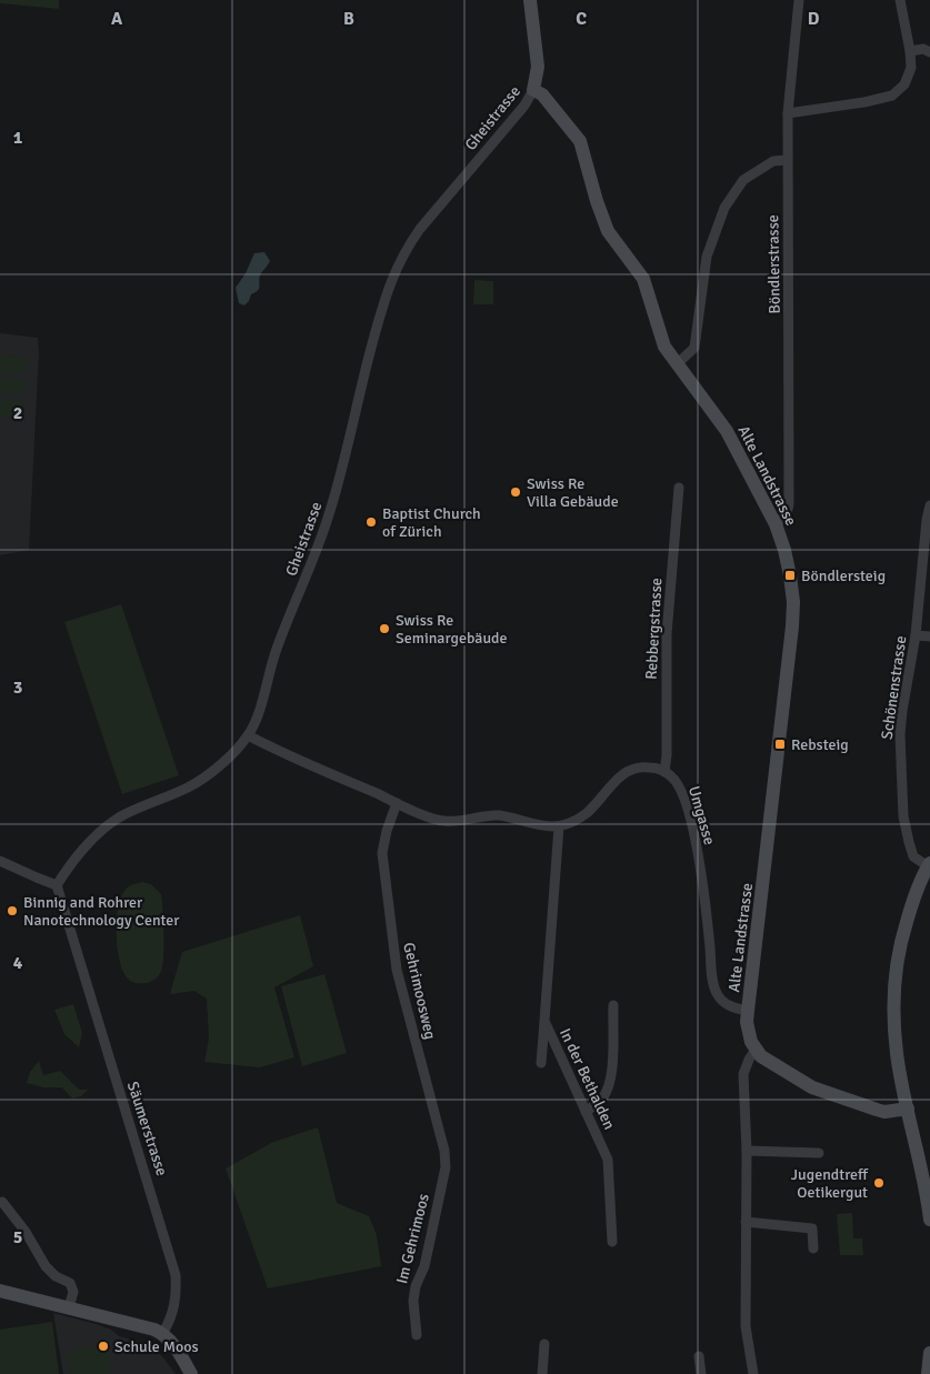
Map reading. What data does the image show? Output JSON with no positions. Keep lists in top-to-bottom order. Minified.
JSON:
{"streets":{"street":["Gheistrasse","Böndlerstrasse","Alte Landstrasse","Rebbergstrasse","Schönenstrasse","Umgasse","Gehrimoosweg","In der Bethalden","Säumerstrasse","Im Gehrimoos"]},"crossings":[["Gheistrasse","Alte Landstrasse"],["Gheistrasse","Säumerstrasse"],["Böndlerstrasse","Alte Landstrasse"],["Alte Landstrasse","Umgasse"],["Rebbergstrasse","Umgasse"],["Gehrimoosweg","Im Gehrimoos"]],"places":{"other":["Swiss Re Villa Gebäude","Baptist Church of Zürich","Swiss Re Seminargebäude","Binnig and Rohrer Nanotechnology Center","Jugendtreff Oetikergut","Schule Moos"],"transit":["Böndlersteig","Rebsteig"]},"grid":{"columns":["A","B","C","D"],"rows":["1","2","3","4","5"]}}
